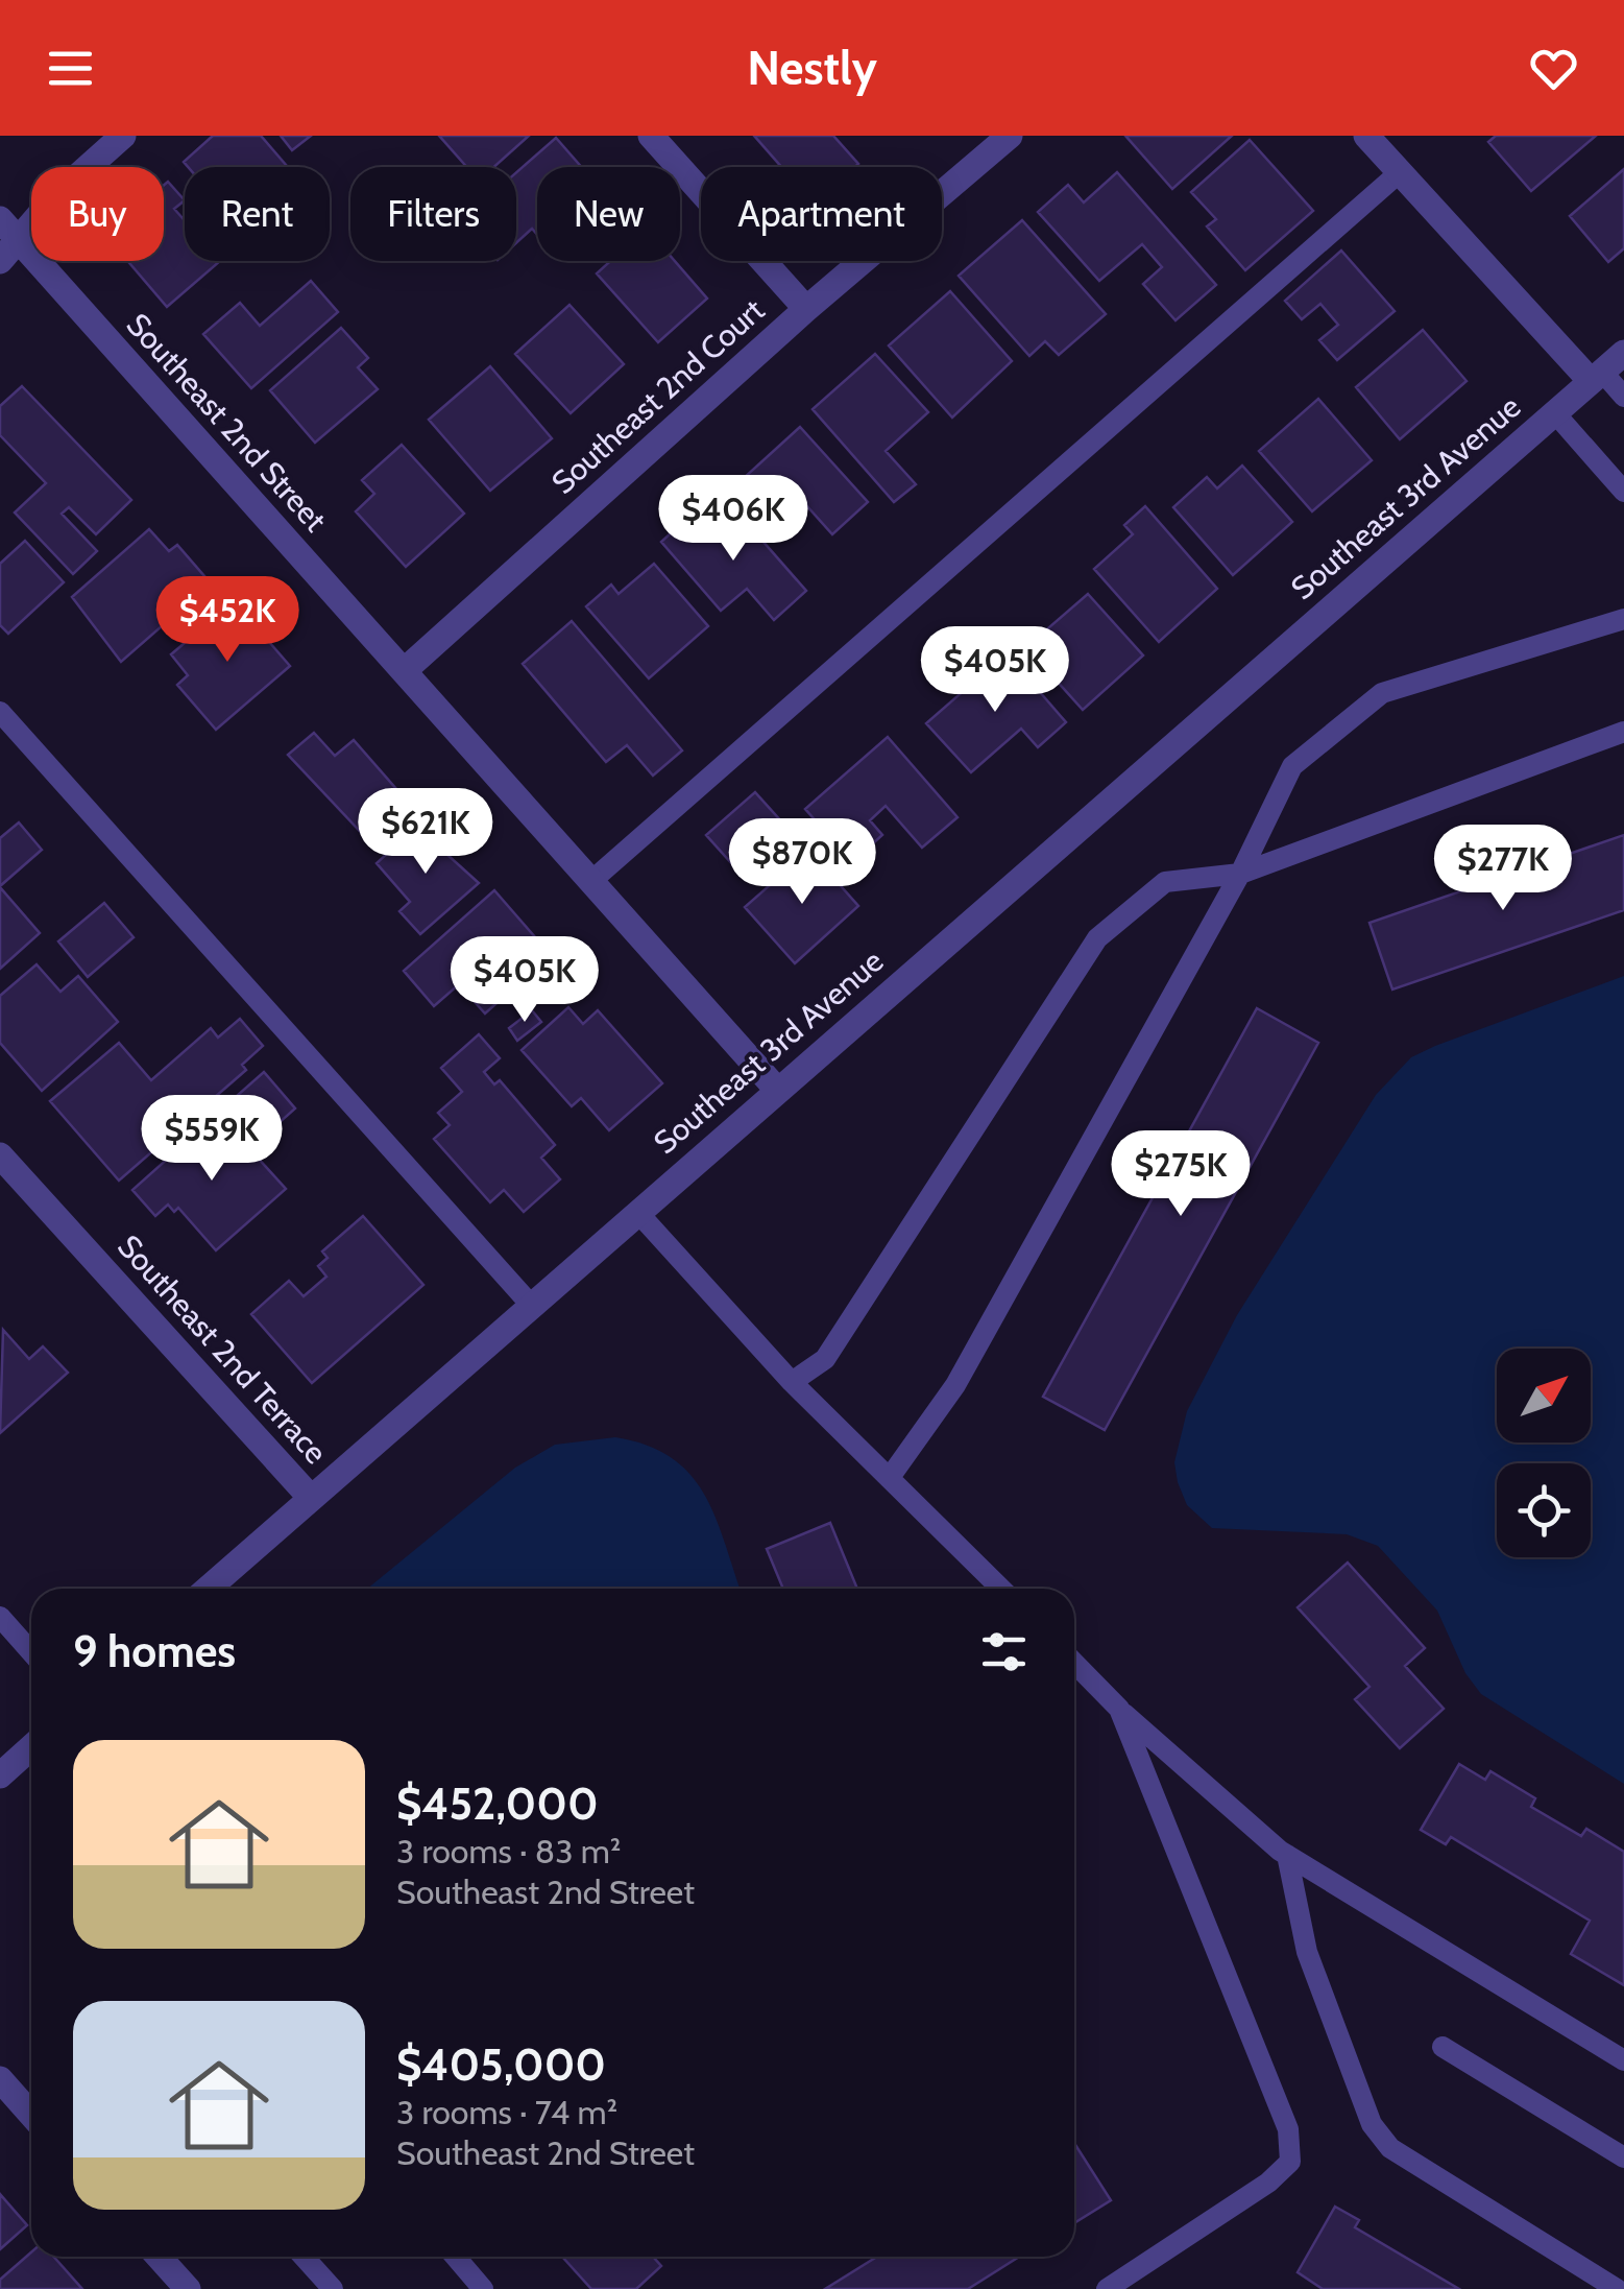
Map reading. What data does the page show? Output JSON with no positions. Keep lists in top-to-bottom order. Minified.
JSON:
{"streets":{"street":["Southeast 2nd Court","Southeast 2nd Street","Southeast 3rd Avenue","Southeast 2nd Terrace"]},"crossings":[["Southeast 2nd Court","Southeast 2nd Street"],["Southeast 2nd Street","Southeast 3rd Avenue"],["Southeast 3rd Avenue","Southeast 2nd Terrace"]],"north":"top right","page":{"header":"Nestly","chip":["Buy","Rent","Filters","New","Apartment"],"price":["$406K","$452K","$405K","$621K","$870K","$277K","$405K","$559K","$275K"],"heading":"9 homes","list":[{"name":"$452,000","note":"3 rooms · 83 m² · Southeast 2nd Street"},{"name":"$405,000","note":"3 rooms · 74 m² · Southeast 2nd Street"}]}}
